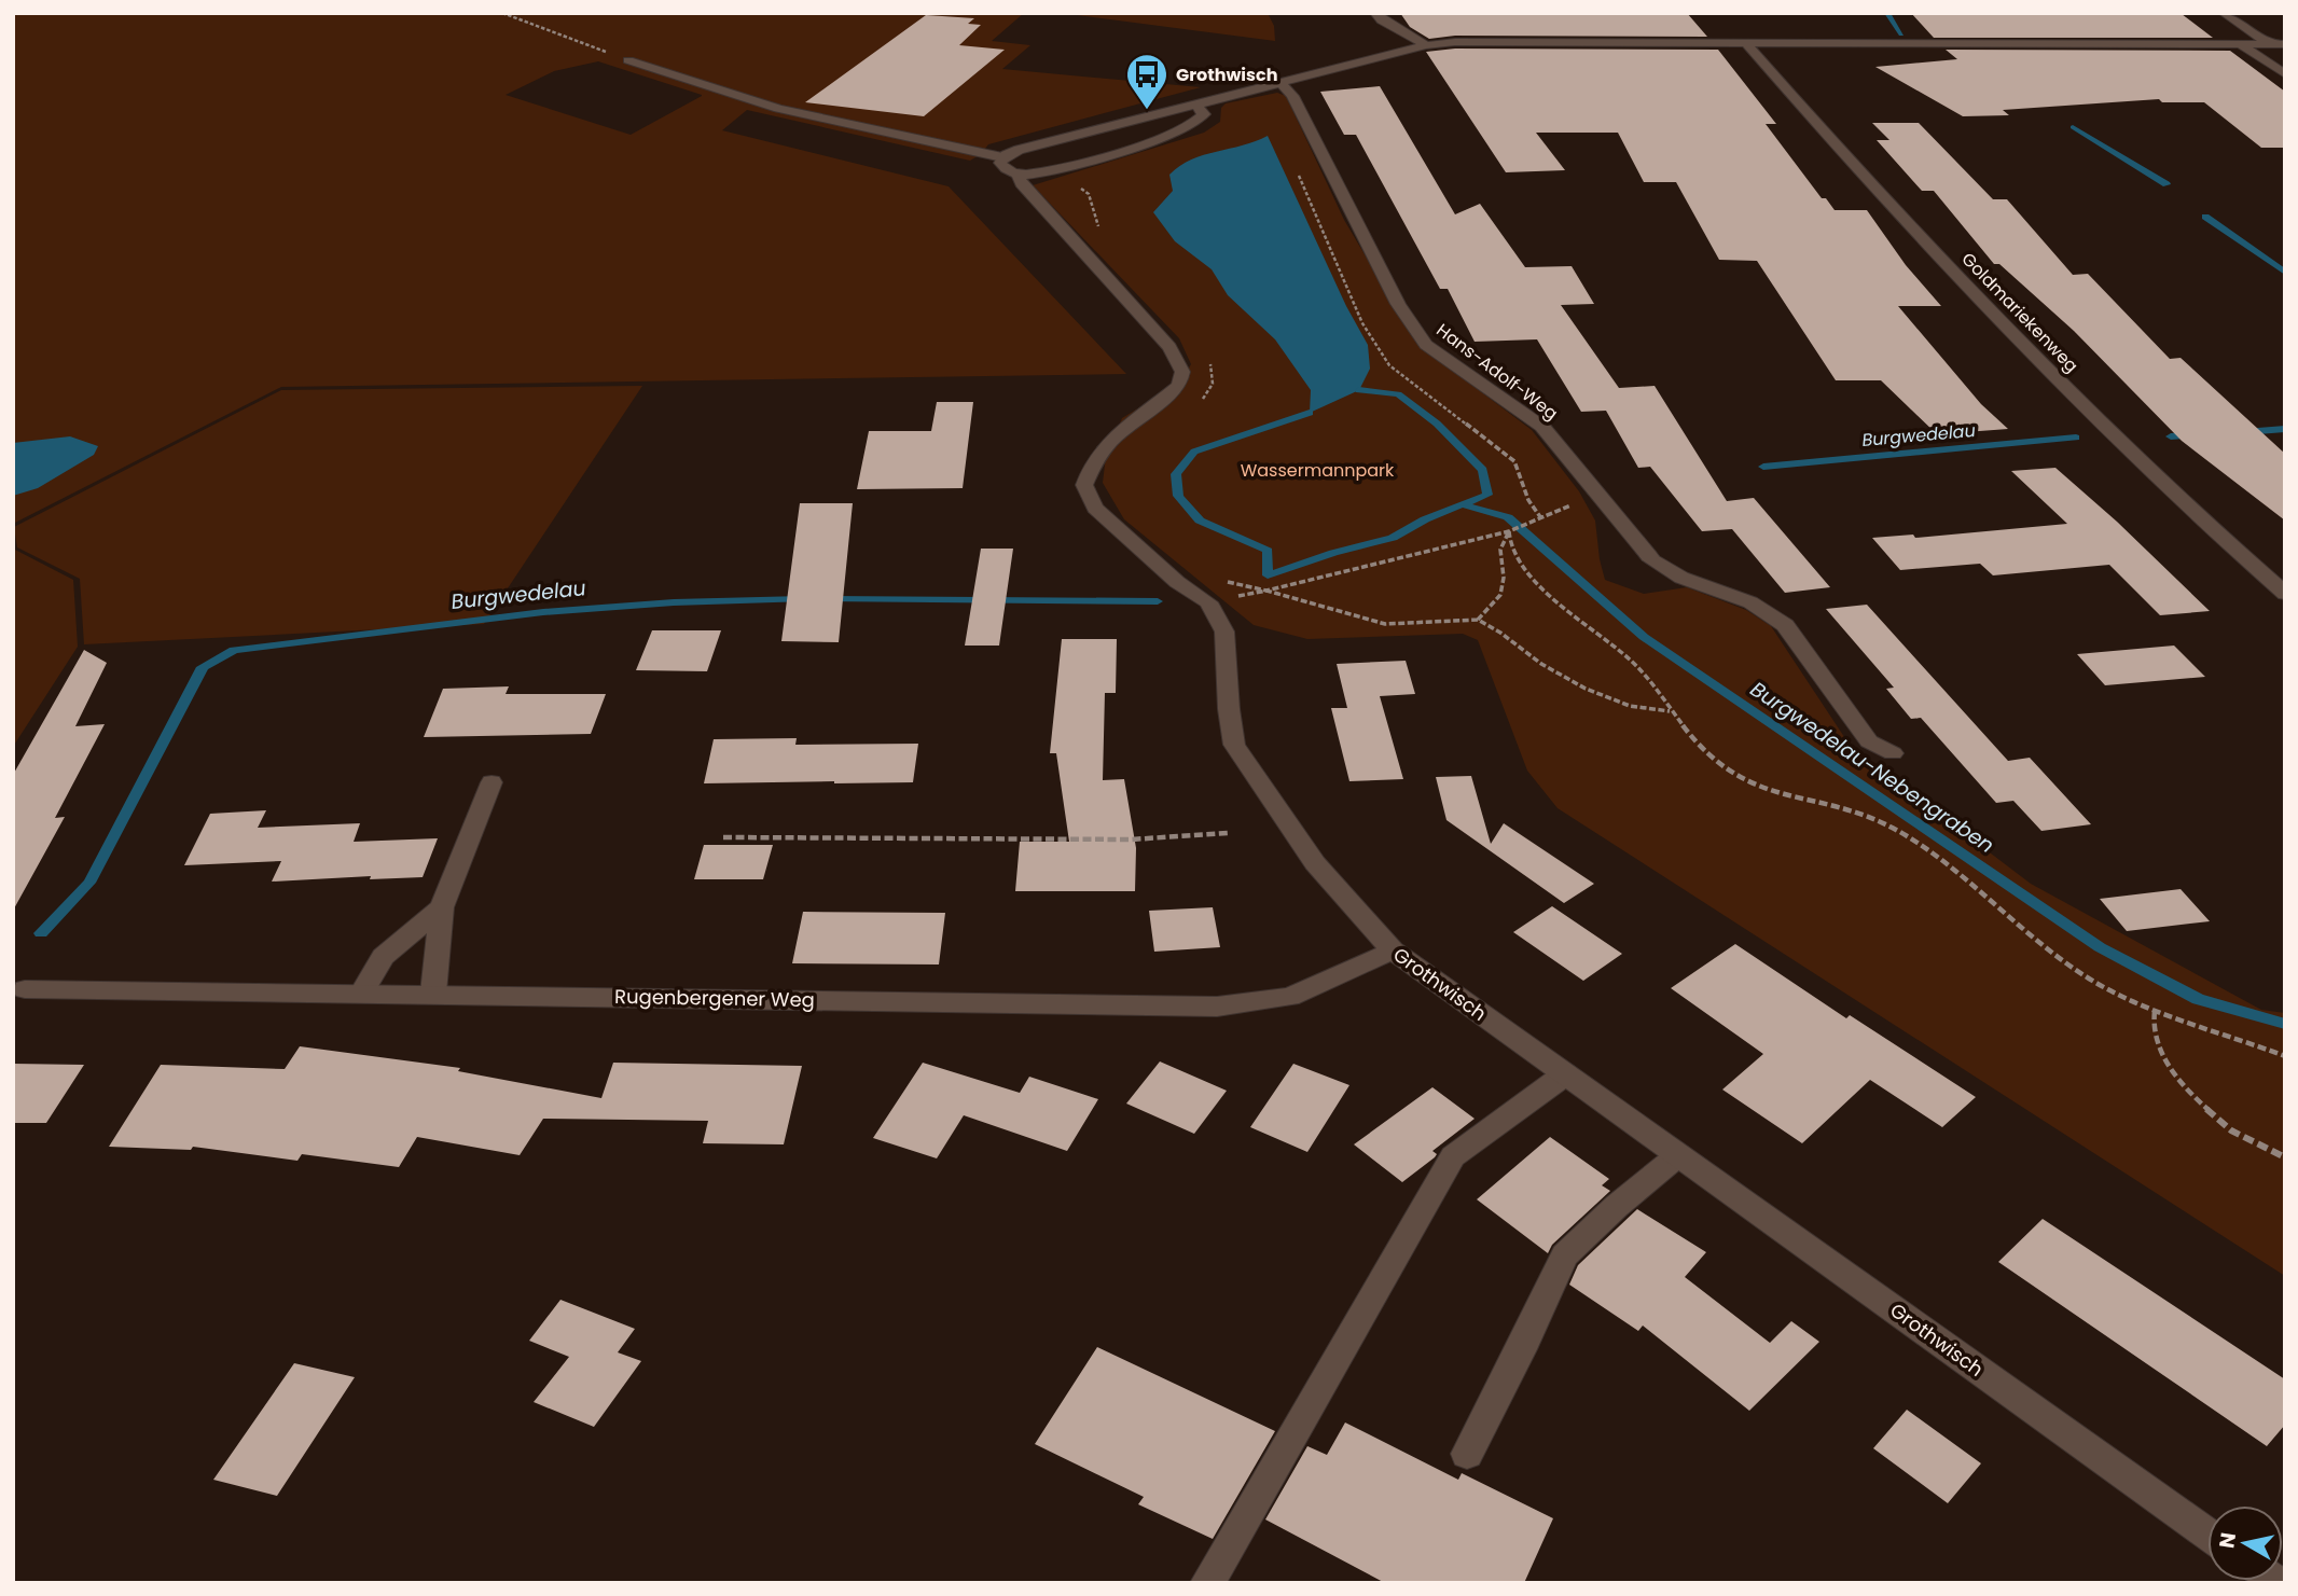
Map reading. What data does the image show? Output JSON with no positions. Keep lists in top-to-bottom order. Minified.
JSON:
{"streets":{"street":["Goldmariekenweg","Hans-Adolf-Weg","Grothwisch","Rugenbergener Weg"]},"crossings":[["Grothwisch","Rugenbergener Weg"]],"water":["Burgwedelau","Burgwedelau-Nebengraben"],"parks":["Wassermannpark"],"places":{"bus stop":["Grothwisch"]},"north":"left"}
